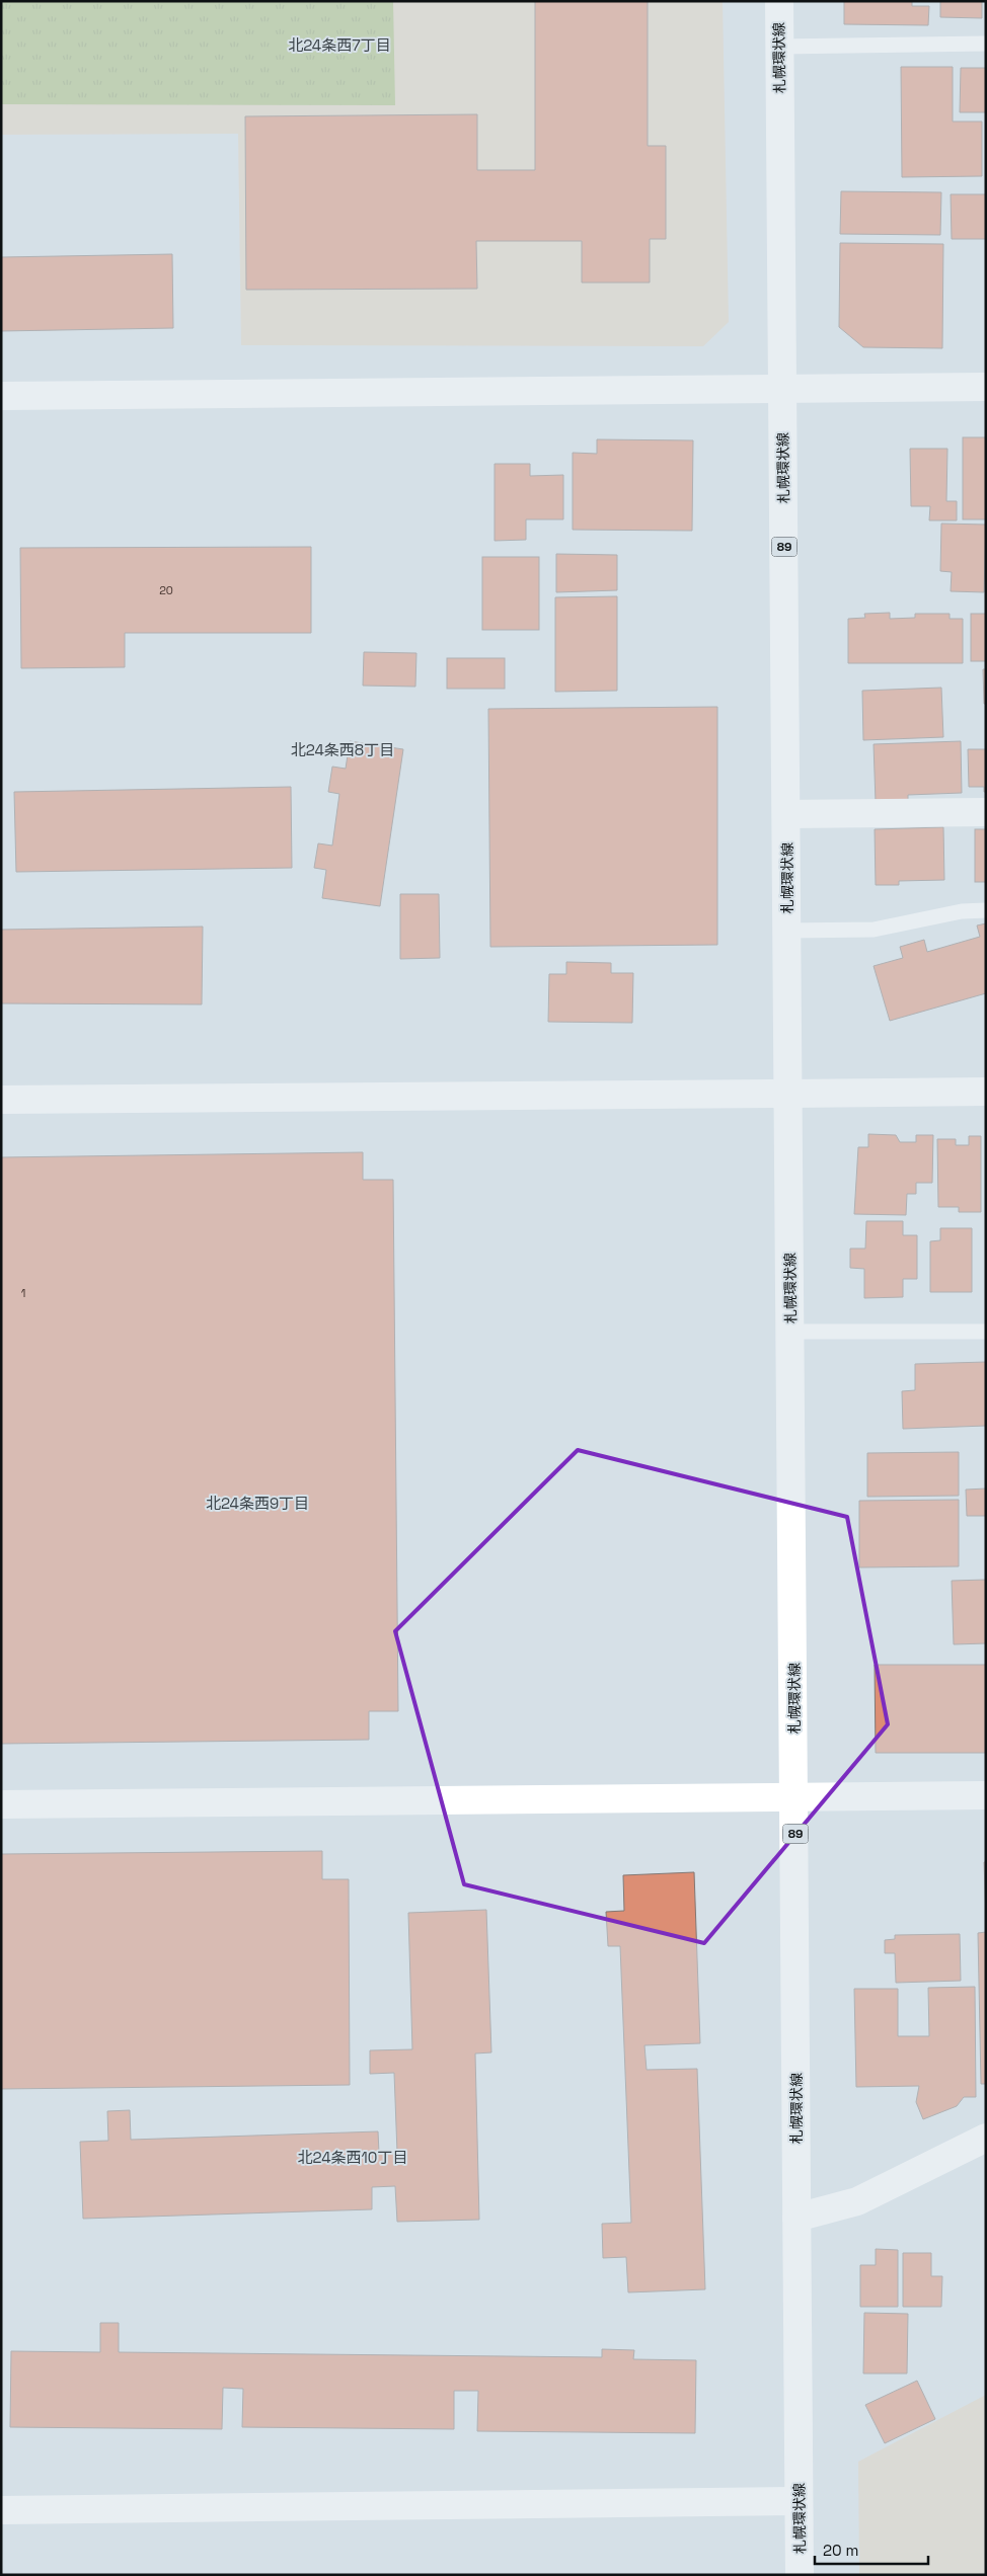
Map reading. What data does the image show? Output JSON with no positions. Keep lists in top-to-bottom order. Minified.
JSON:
{"streets":{"street":["札幌環状線","89"]},"districts":["北24条西7丁目","北24条西8丁目","北24条西9丁目","北24条西10丁目"],"house_numbers":["20","1"],"scale_bar":"20 m"}
